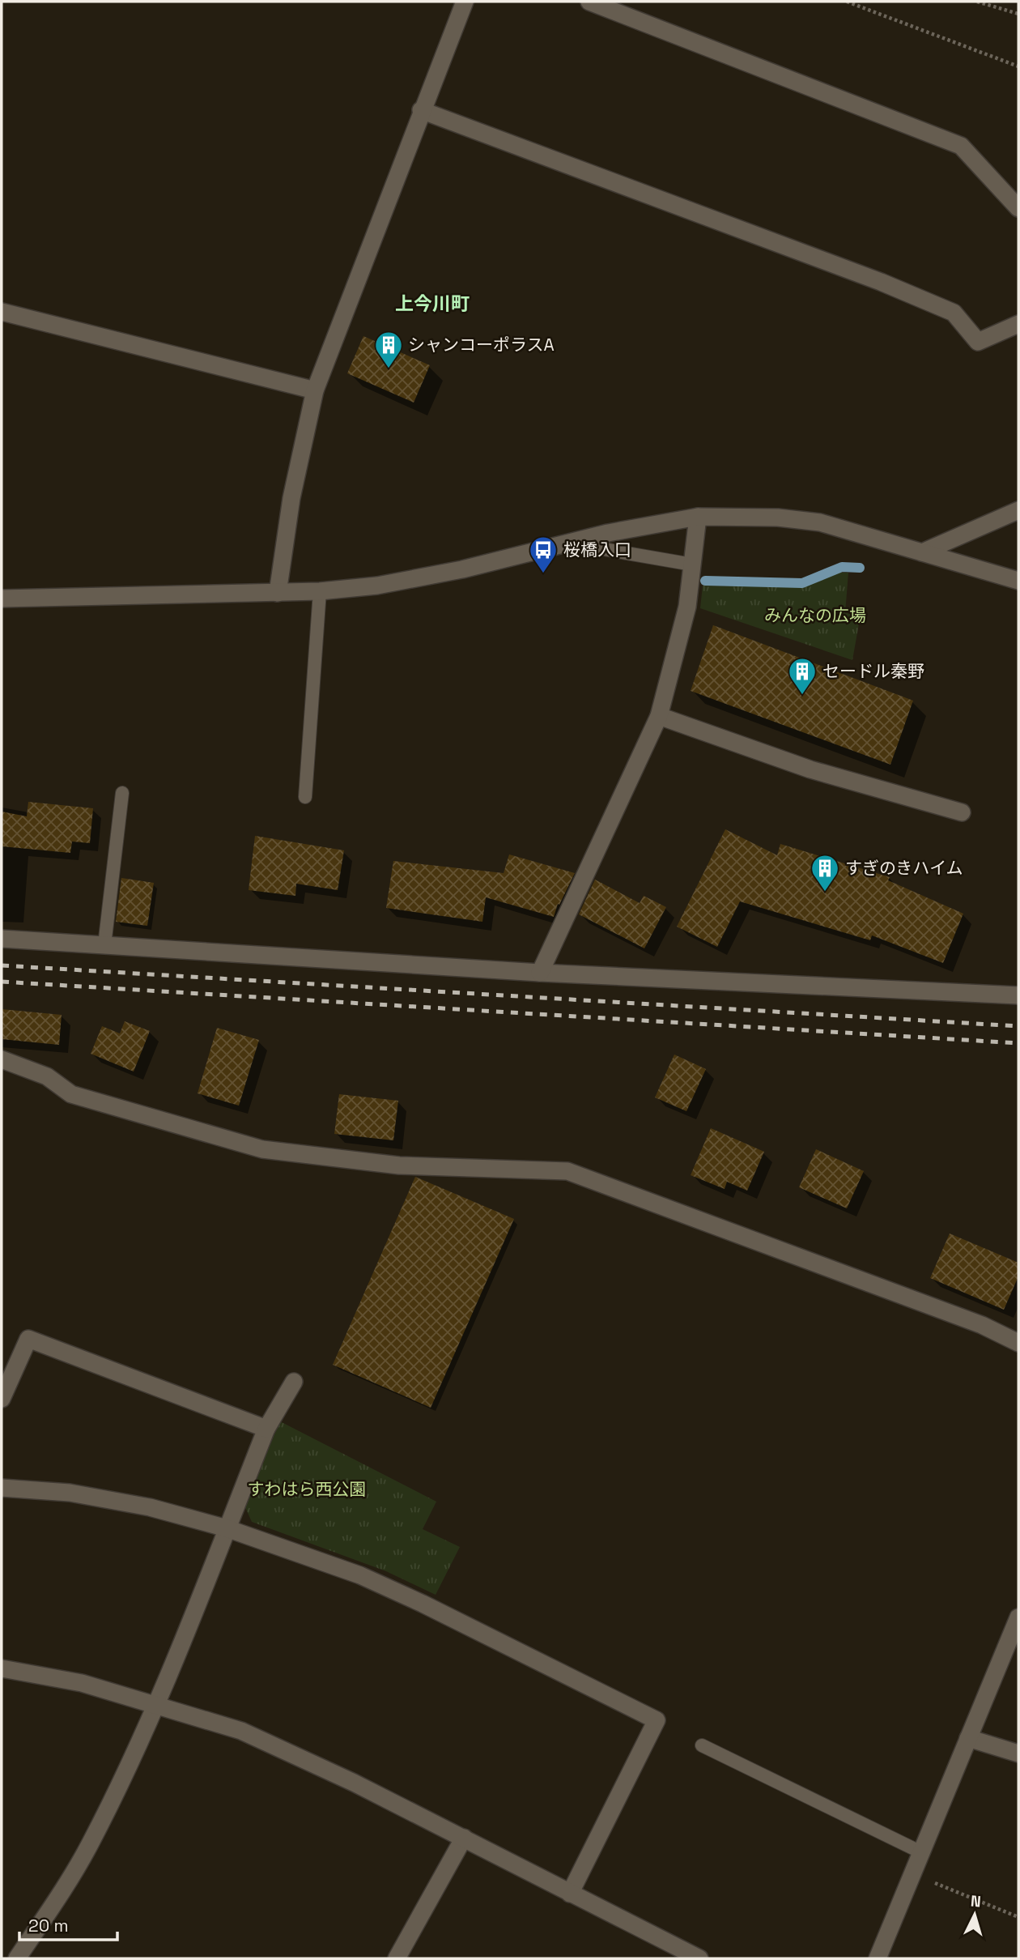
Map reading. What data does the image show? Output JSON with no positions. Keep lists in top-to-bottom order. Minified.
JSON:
{"districts":["上今川町"],"parks":["みんなの広場","すわはら西公園"],"places":{"building":["シャンコーポラスA","セードル秦野","すぎのきハイム"],"bus stop":["桜橋入口"]},"scale_bar":"20 m","north":"top"}
